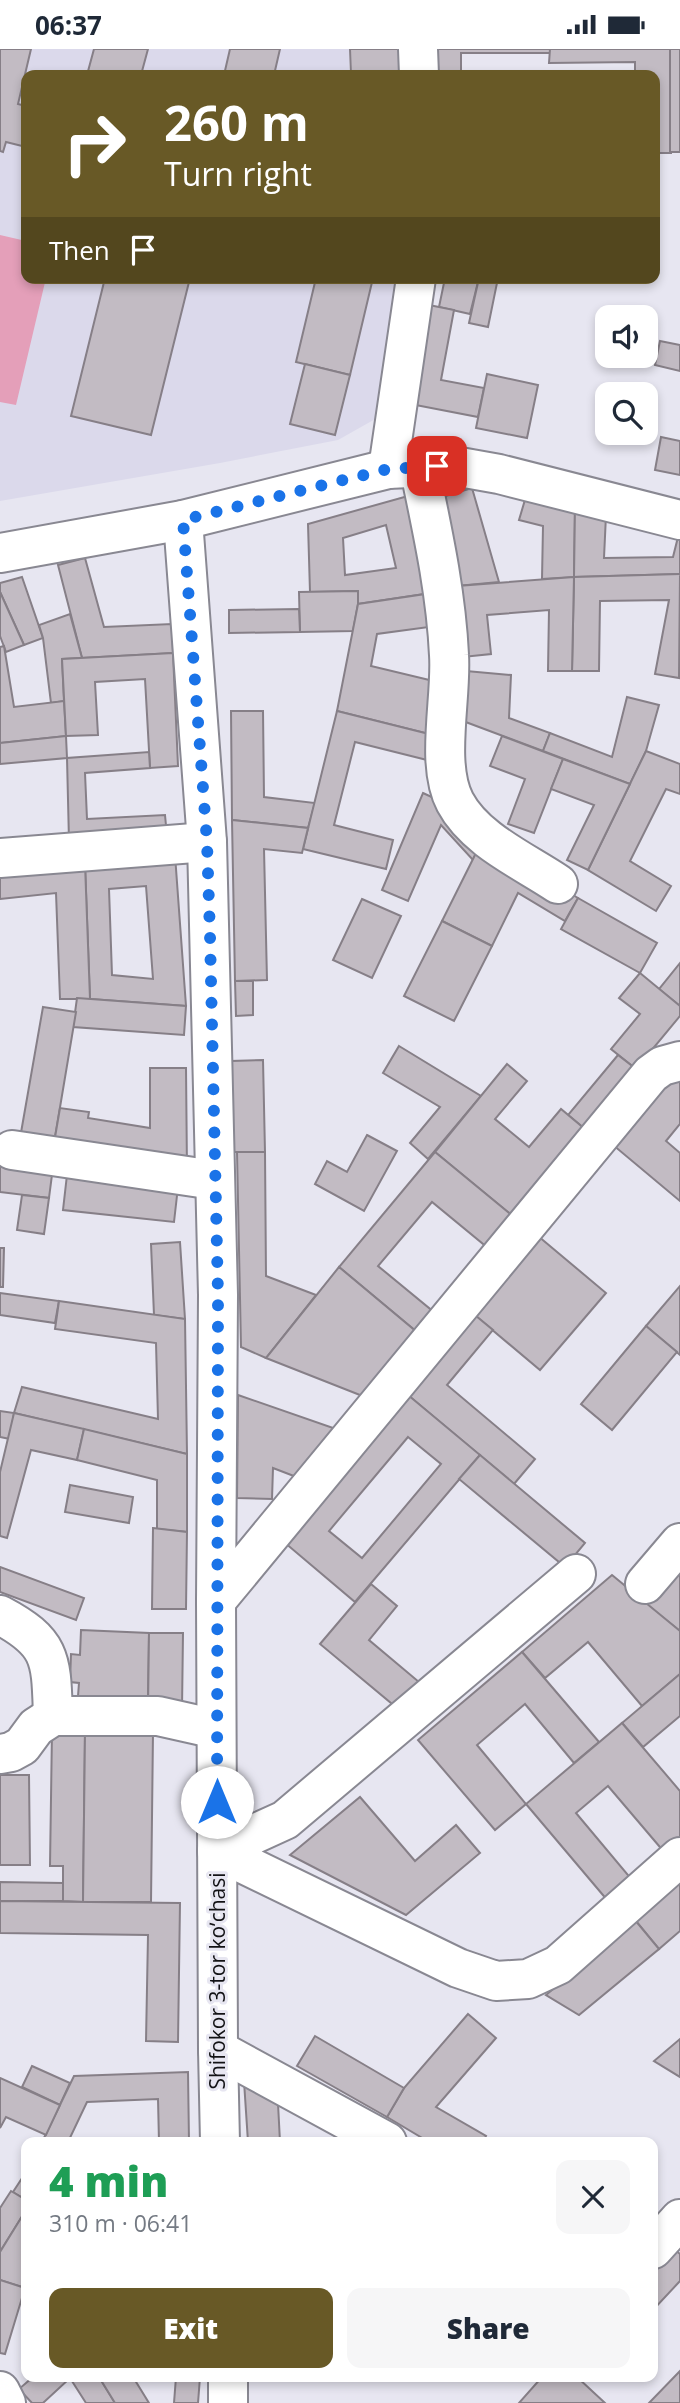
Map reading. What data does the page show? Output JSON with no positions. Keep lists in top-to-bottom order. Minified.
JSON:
{"streets":{"street":["Shifokor 3-tor koʼchasi"]},"page":{"status":"06:37","turn":["260 m","Turn right"],"then":"Then","heading":["4 min","310 m · 06:41"],"buttons":["Exit","Share"]}}
